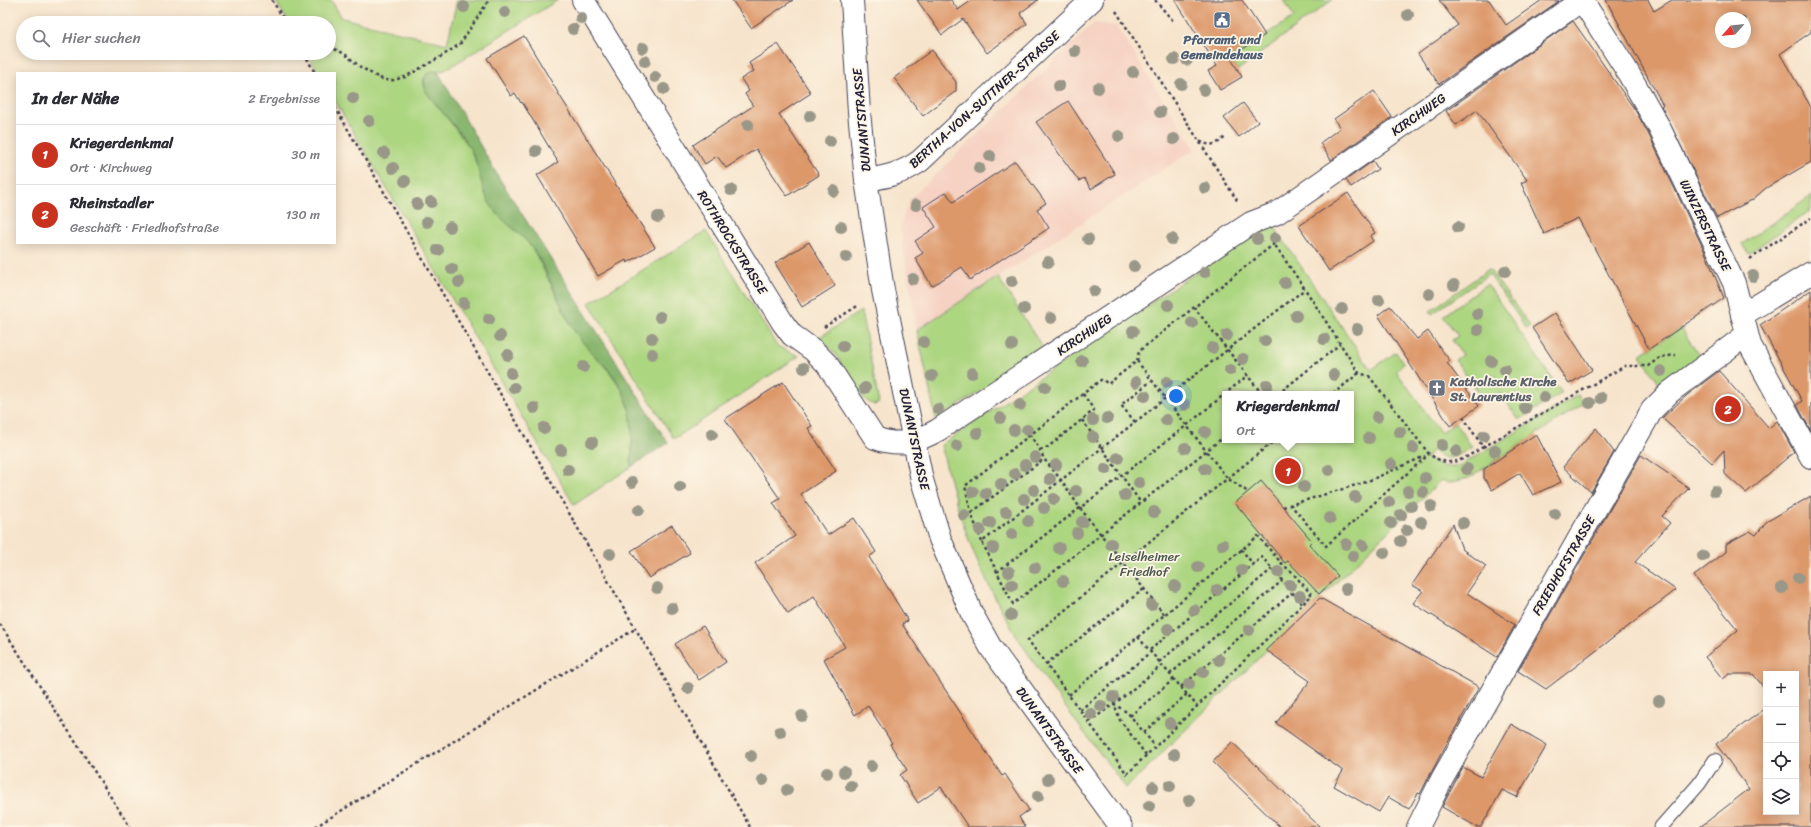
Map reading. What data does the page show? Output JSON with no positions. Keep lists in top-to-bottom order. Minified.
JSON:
{"streets":{"street":["BERTHA-VON-SUTTNER-STRASSE","KIRCHWEG","DUNANTSTRASSE","WINZERSTRASSE","ROTHROCKSTRASSE","FRIEDHOFSTRASSE"]},"crossings":[["BERTHA-VON-SUTTNER-STRASSE","DUNANTSTRASSE"],["KIRCHWEG","DUNANTSTRASSE"],["KIRCHWEG","WINZERSTRASSE"],["KIRCHWEG","ROTHROCKSTRASSE"],["DUNANTSTRASSE","ROTHROCKSTRASSE"],["WINZERSTRASSE","FRIEDHOFSTRASSE"]],"parks":["Leiselheimer Friedhof"],"places":{"public building":["Pfarramt und Gemeindehaus"],"church":["Katholische Kirche St. Laurentius"]},"north":"bottom left","page":{"search":"Hier suchen","heading":["In der Nähe","2 Ergebnisse"],"list":[{"mark":"1","name":"Kriegerdenkmal","note":"Ort · Kirchweg","value":"30 m"},{"mark":"2","name":"Rheinstadler","note":"Geschäft · Friedhofstraße","value":"130 m"}],"popup":["Kriegerdenkmal","Ort"],"pins":["2","1"],"map_buttons":["+","−"]}}
